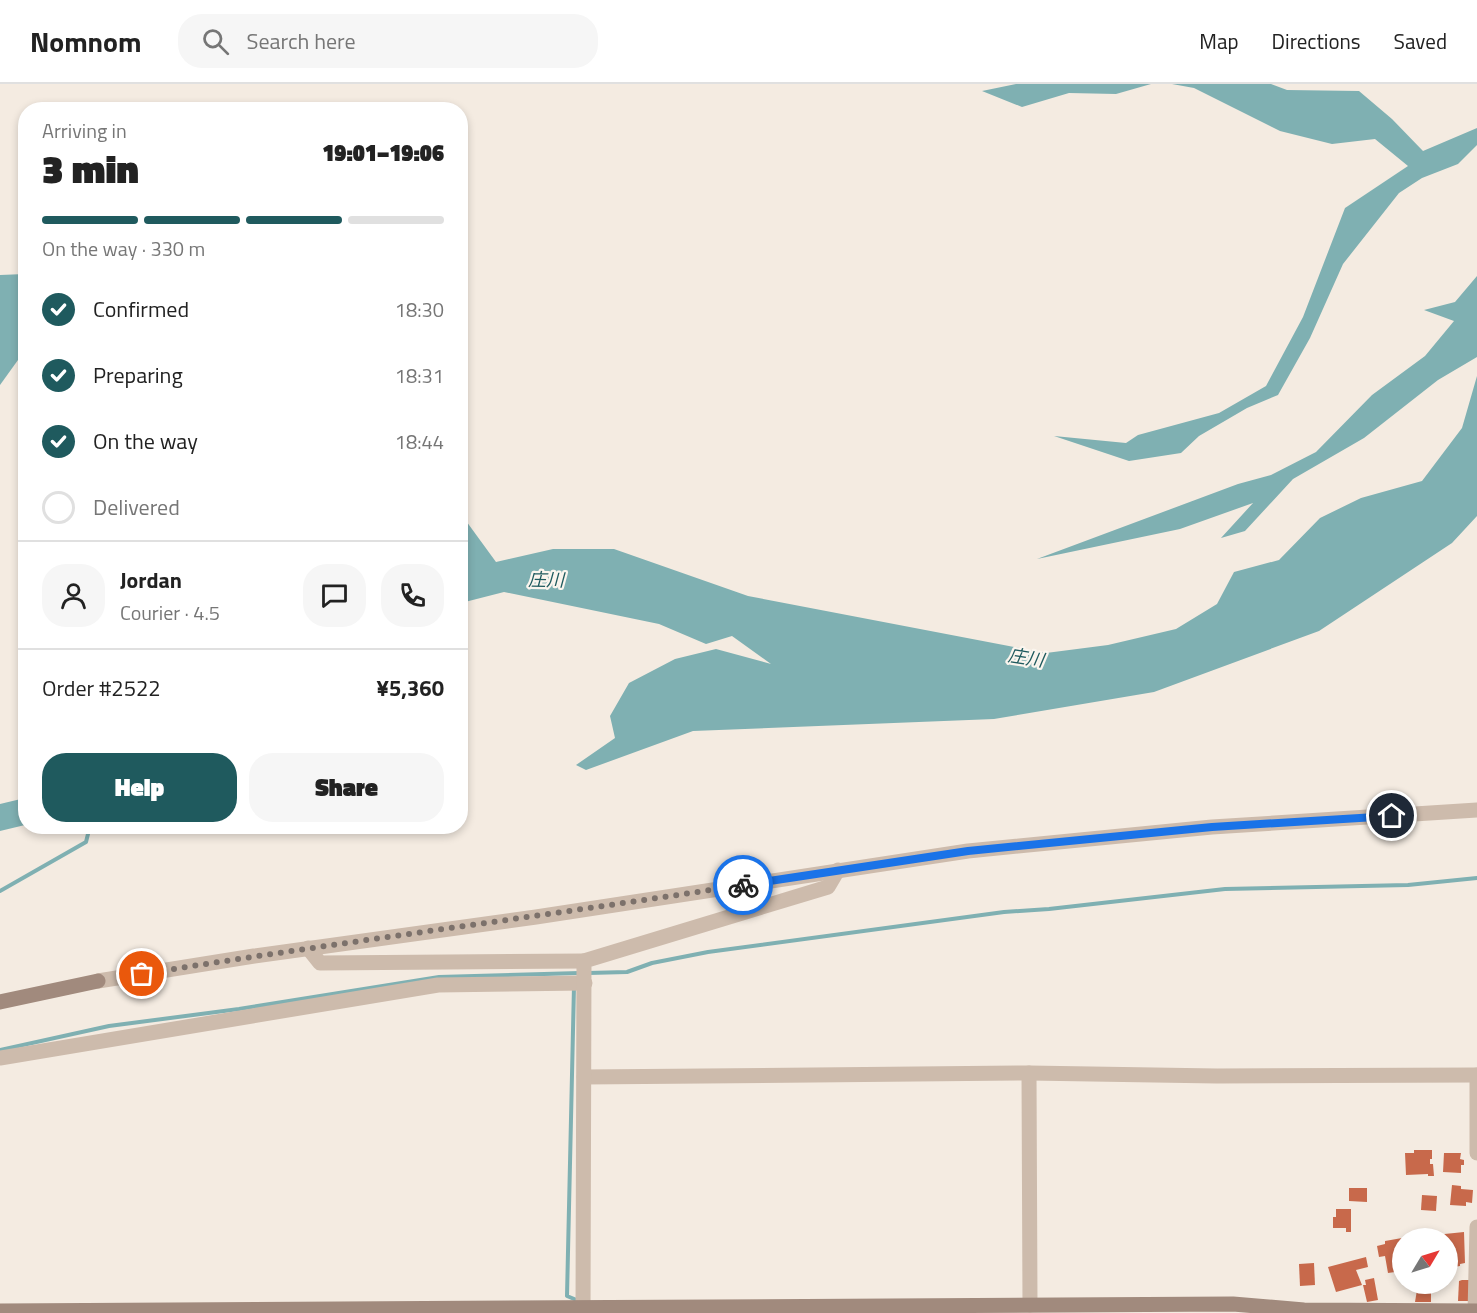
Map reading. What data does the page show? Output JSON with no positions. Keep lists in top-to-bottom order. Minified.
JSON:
{"water":["庄川"],"north":"top right","page":{"header":"Nomnom","search":"Search here","nav":["Map","Directions","Saved"],"heading":["3 min","Arriving in","19:01–19:06"],"panel":["Jordan","Courier · 4.5","Order #2522","¥5,360"],"bar":"On the way · 330 m","list":[["Confirmed","18:30"],["Preparing","18:31"],["On the way","18:44"],"Delivered"],"buttons":["Help","Share"]}}
